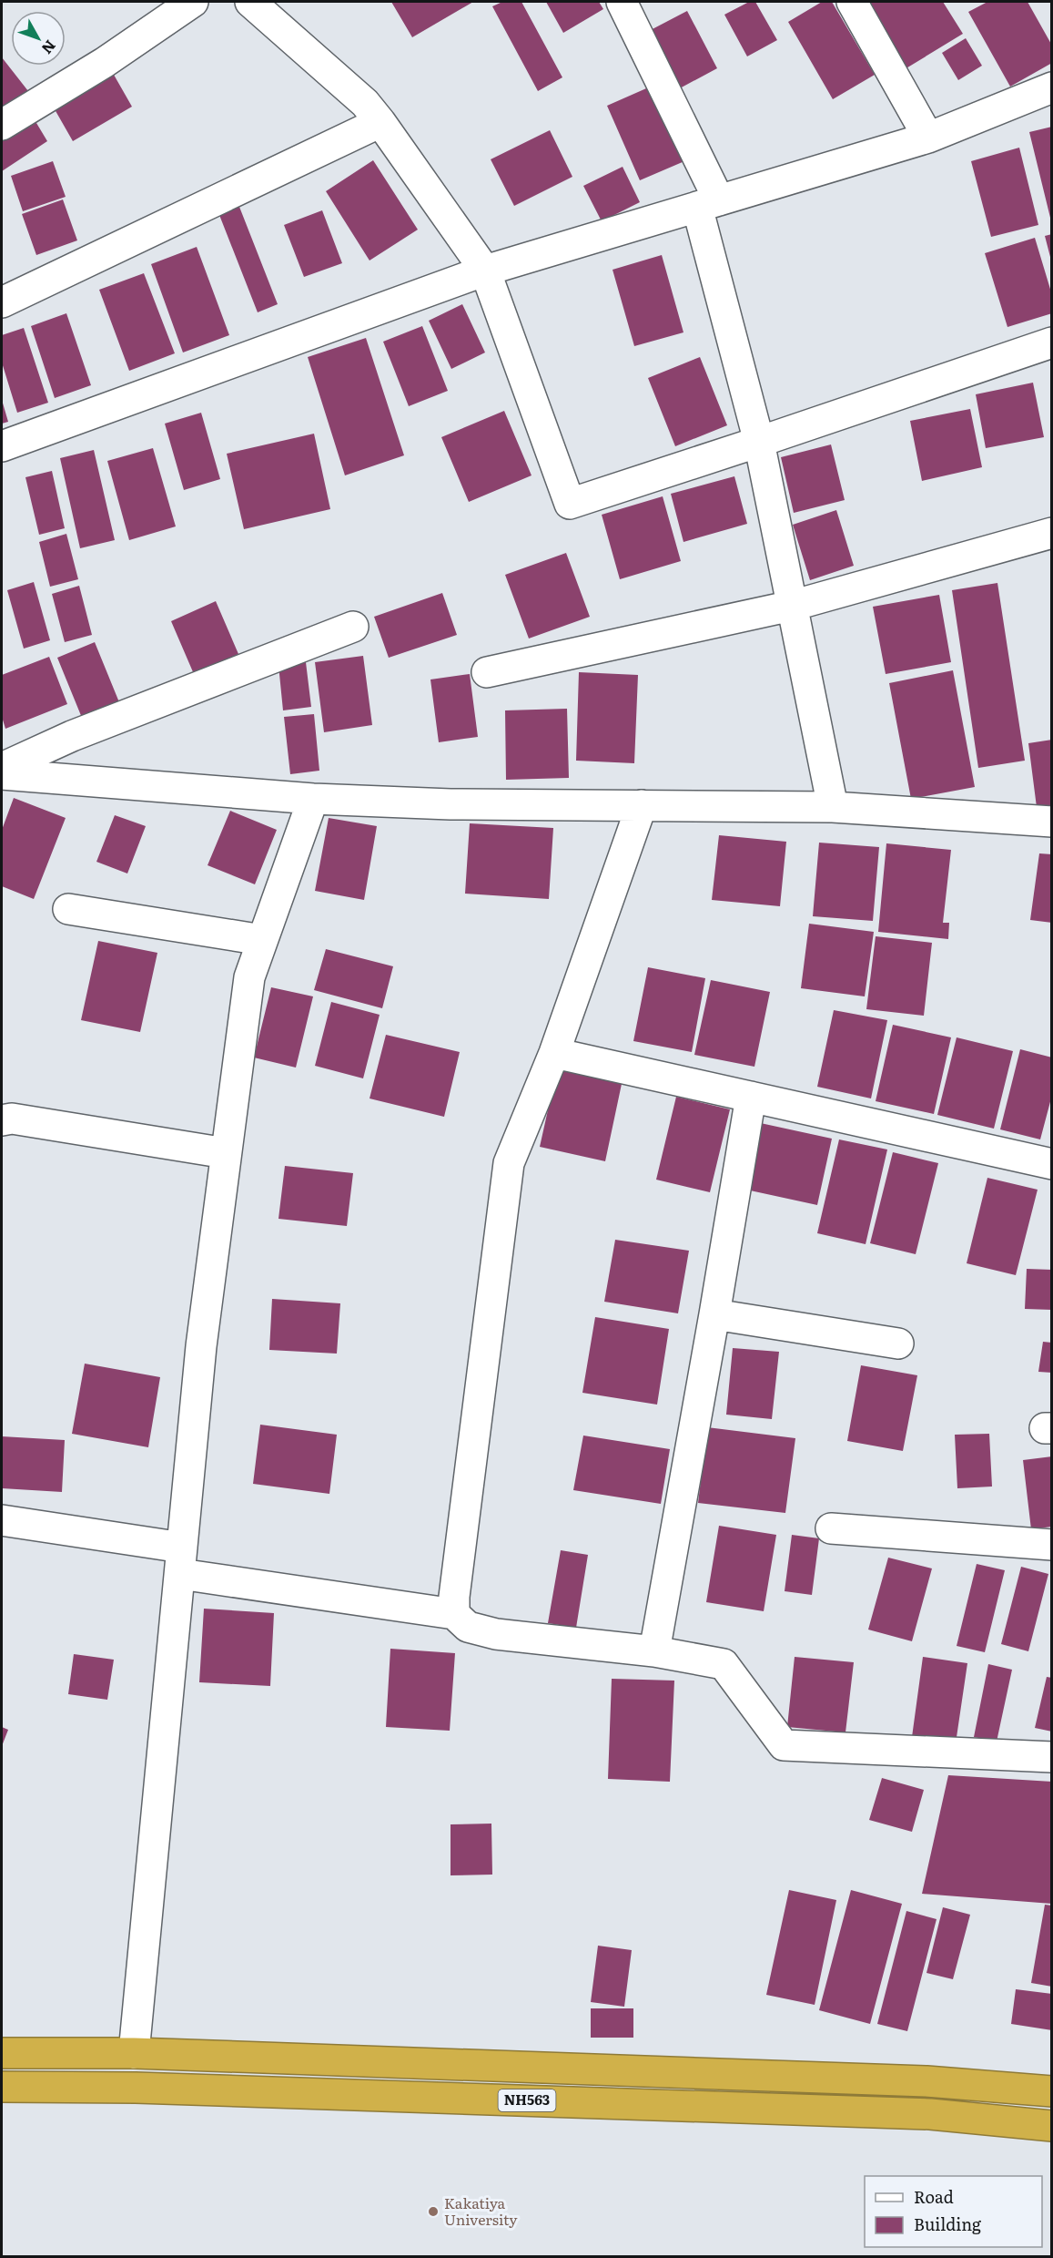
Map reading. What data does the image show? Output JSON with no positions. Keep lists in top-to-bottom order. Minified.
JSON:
{"streets":{"highway":["NH563"]},"places":["Kakatiya University"],"legend":["Road","Building"],"north":"bottom right"}
